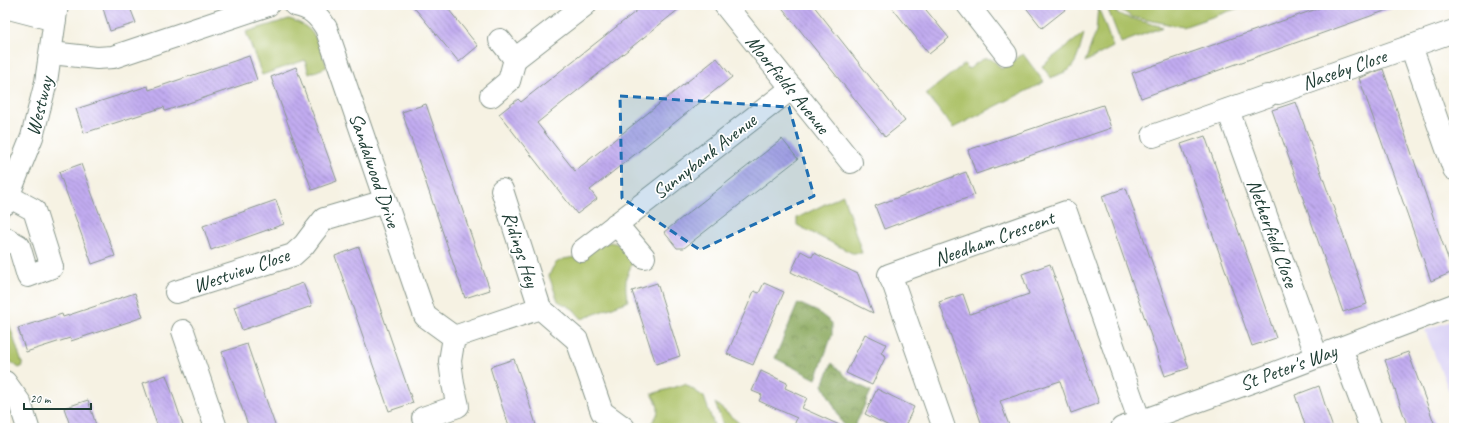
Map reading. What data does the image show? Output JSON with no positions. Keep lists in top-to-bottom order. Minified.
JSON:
{"streets":{"street":["Naseby Close","Moorfields Avenue","Westway","Sunnybank Avenue","Sandalwood Drive","Netherfield Close","Needham Crescent","Ridings Hey","Westview Close","St Peter's Way"]},"crossings":[["Naseby Close","Netherfield Close"],["Moorfields Avenue","Sunnybank Avenue"],["Sandalwood Drive","Ridings Hey"],["Sandalwood Drive","Westview Close"],["Netherfield Close","St Peter's Way"],["Needham Crescent","St Peter's Way"]],"scale_bar":"20 m"}
